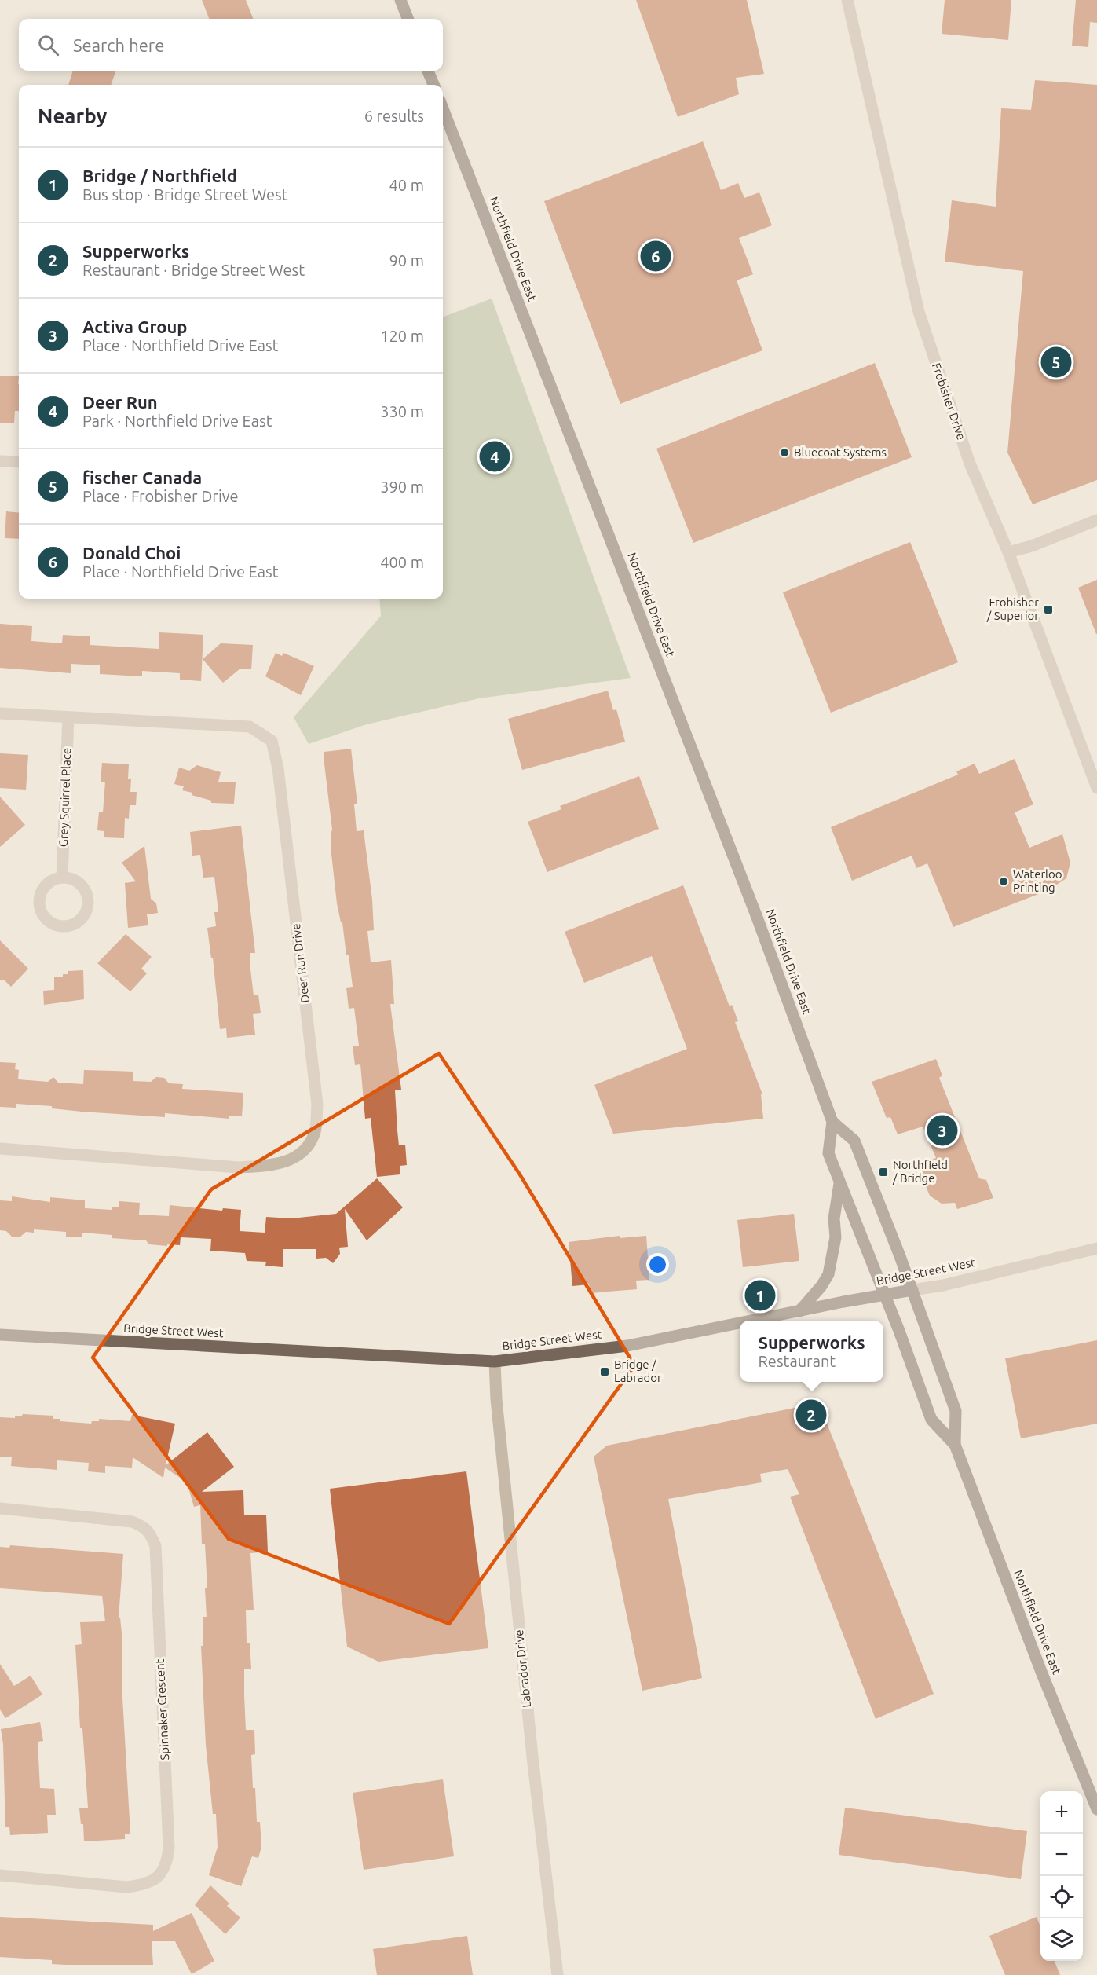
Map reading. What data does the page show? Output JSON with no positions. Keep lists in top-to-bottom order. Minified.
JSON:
{"streets":{"main road":["Northfield Drive East","Bridge Street West"],"street":["Frobisher Drive","Grey Squirrel Place","Deer Run Drive","Labrador Drive","Spinnaker Crescent"]},"crossings":[["Northfield Drive East","Bridge Street West"],["Grey Squirrel Place","Deer Run Drive"],["Bridge Street West","Labrador Drive"]],"places":{"other":["Bluecoat Systems","Waterloo Printing"],"transit":["Frobisher / Superior","Northfield / Bridge","Bridge / Labrador"]},"page":{"search":"Search here","heading":["Nearby","6 results"],"list":[{"mark":"1","name":"Bridge / Northfield","note":"Bus stop · Bridge Street West","value":"40 m"},{"mark":"2","name":"Supperworks","note":"Restaurant · Bridge Street West","value":"90 m"},{"mark":"3","name":"Activa Group","note":"Place · Northfield Drive East","value":"120 m"},{"mark":"4","name":"Deer Run","note":"Park · Northfield Drive East","value":"330 m"},{"mark":"5","name":"fischer Canada","note":"Place · Frobisher Drive","value":"390 m"},{"mark":"6","name":"Donald Choi","note":"Place · Northfield Drive East","value":"400 m"}],"pins":["6","5","4","3","1","2"],"popup":["Supperworks","Restaurant"],"map_buttons":["+","−"]}}
